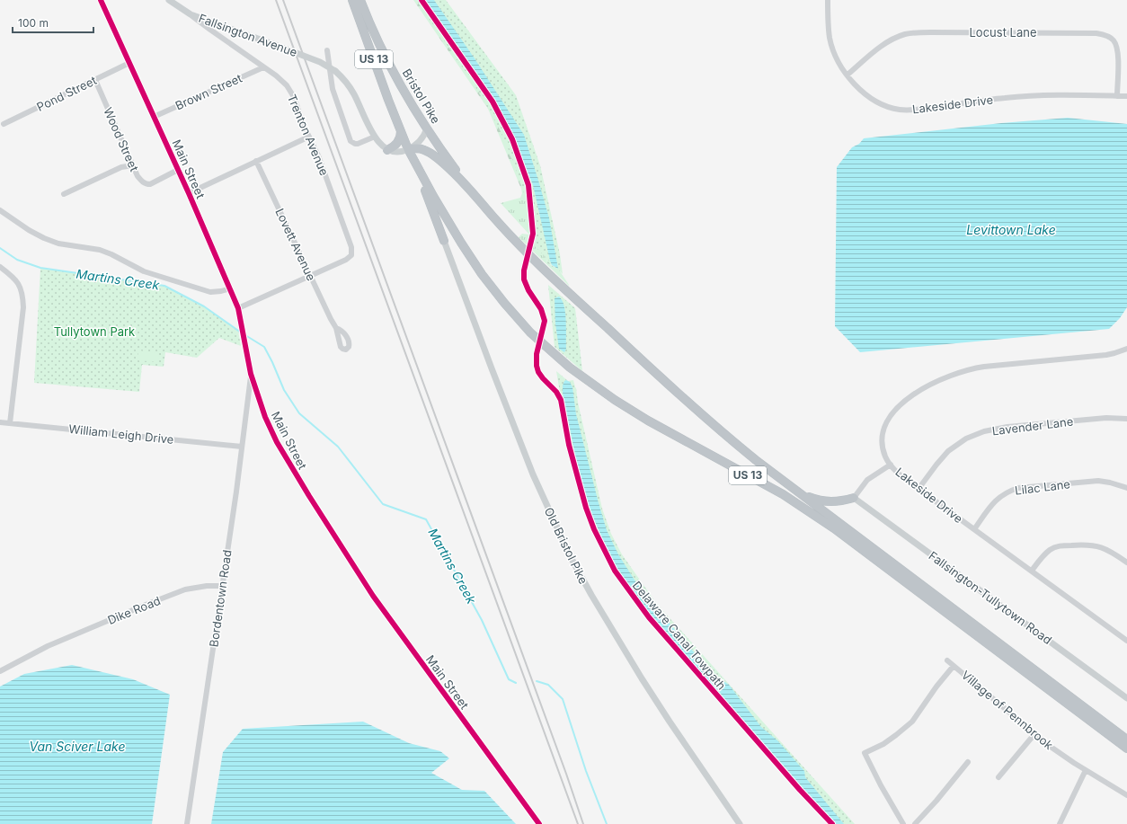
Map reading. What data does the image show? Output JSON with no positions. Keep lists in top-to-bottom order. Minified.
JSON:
{"streets":{"highway":["US 13","Bristol Pike"],"main road":["Fallsington Avenue","Old Bristol Pike","Fallsington-Tullytown Road"],"street":["Locust Lane","Brown Street","Pond Street","Lakeside Drive","Trenton Avenue","Wood Street","Main Street","Lovett Avenue","Lavender Lane","William Leigh Drive","Lilac Lane","Bordentown Road","Dike Road","Village of Pennbrook"],"cycle path":["Delaware Canal Towpath"]},"crossings":[["Locust Lane","Lakeside Drive"],["Fallsington Avenue","Trenton Avenue"],["US 13","Bristol Pike"],["Brown Street","Trenton Avenue"],["Brown Street","Main Street"],["Pond Street","Wood Street"],["Pond Street","Main Street"],["Lakeside Drive","Lavender Lane"],["Lakeside Drive","Lilac Lane"],["Trenton Avenue","Lovett Avenue"],["Wood Street","Main Street"],["Main Street","Bordentown Road"],["William Leigh Drive","Bordentown Road"],["Bordentown Road","Dike Road"]],"water":["Levittown Lake","Martins Creek","Van Sciver Lake"],"parks":["Tullytown Park"],"scale_bar":"100 m"}
